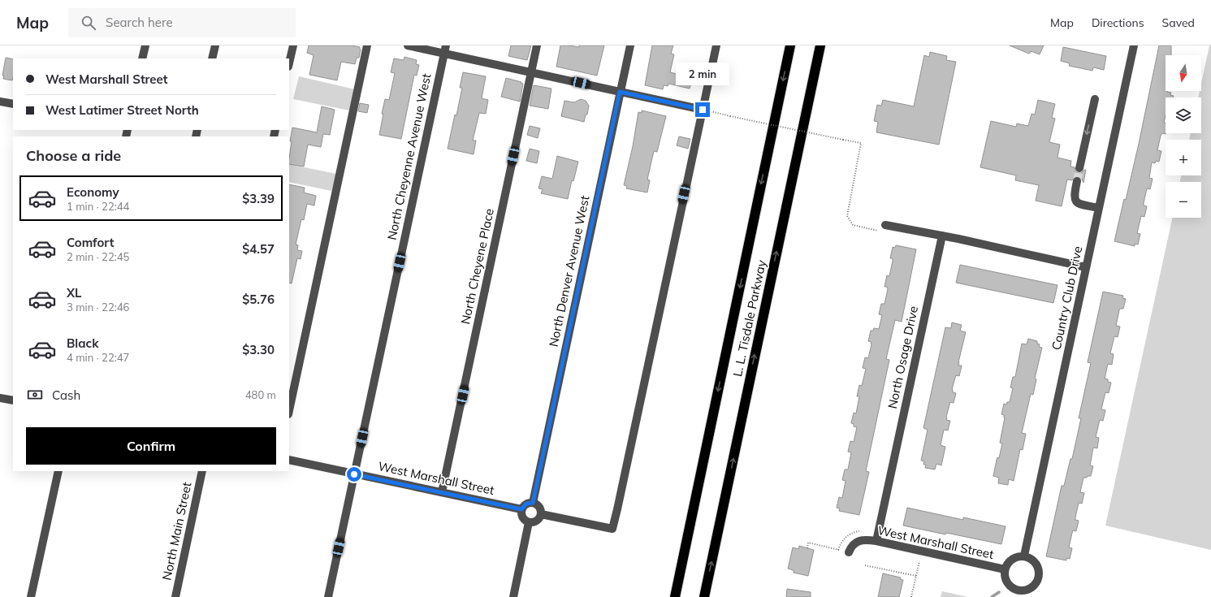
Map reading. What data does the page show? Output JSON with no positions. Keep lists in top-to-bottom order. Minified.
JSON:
{"streets":{"highway":["L. L. Tisdale Parkway"],"street":["North Cheyenne Avenue West","North Cheyene Place","North Denver Avenue West","Country Club Drive","North Osage Drive","West Marshall Street","North Main Street"]},"crossings":[["North Cheyenne Avenue West","West Marshall Street"],["North Cheyene Place","West Marshall Street"],["North Denver Avenue West","West Marshall Street"],["Country Club Drive","West Marshall Street"],["North Osage Drive","West Marshall Street"]],"north":"bottom","page":{"header":"Map","search":"Search here","nav":["Map","Directions","Saved"],"map_buttons":["+","−"],"banner":["West Marshall Street","West Latimer Street North"],"bubble":"2 min","heading":"Choose a ride","list":[{"name":"Economy","note":"1 min · 22:44","value":"$3.39"},{"name":"Comfort","note":"2 min · 22:45","value":"$4.57"},{"name":"XL","note":"3 min · 22:46","value":"$5.76"},{"name":"Black","note":"4 min · 22:47","value":"$3.30"}],"pay":["Cash","480 m"],"buttons":"Confirm"}}
